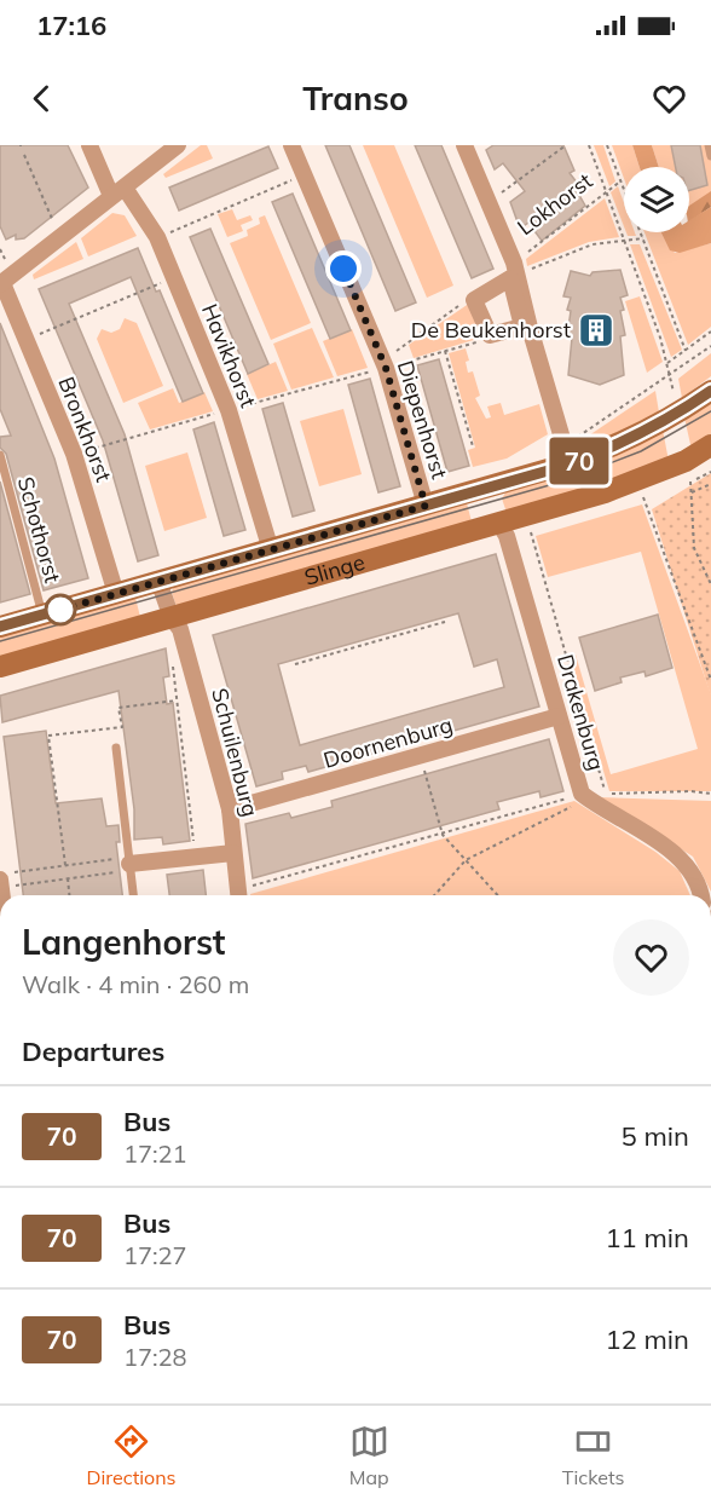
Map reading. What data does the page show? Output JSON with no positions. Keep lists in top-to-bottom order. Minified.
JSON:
{"streets":{"main road":["Slinge"],"street":["Lokhorst","Havikhorst","Diepenhorst","Bronkhorst","Drakenburg","Doornenburg","Schuilenburg"],"lane":["Schothorst"]},"crossings":[["Lokhorst","Slinge"],["Havikhorst","Slinge"],["Diepenhorst","Slinge"],["Bronkhorst","Slinge"],["Schothorst","Slinge"],["Slinge","Drakenburg"],["Slinge","Schuilenburg"],["Drakenburg","Doornenburg"],["Doornenburg","Schuilenburg"]],"places":{"building":["De Beukenhorst"]},"lines":["bus line 70"],"page":{"status":"17:16","header":"Transo","on_map":"70","heading":[["Langenhorst","Walk · 4 min · 260 m"],"Departures"],"list":[{"mark":"70","name":"Bus","note":"17:21","value":"5 min"},{"mark":"70","name":"Bus","note":"17:27","value":"11 min"},{"mark":"70","name":"Bus","note":"17:28","value":"12 min"}],"tabs":["Directions","Map","Tickets"]}}
